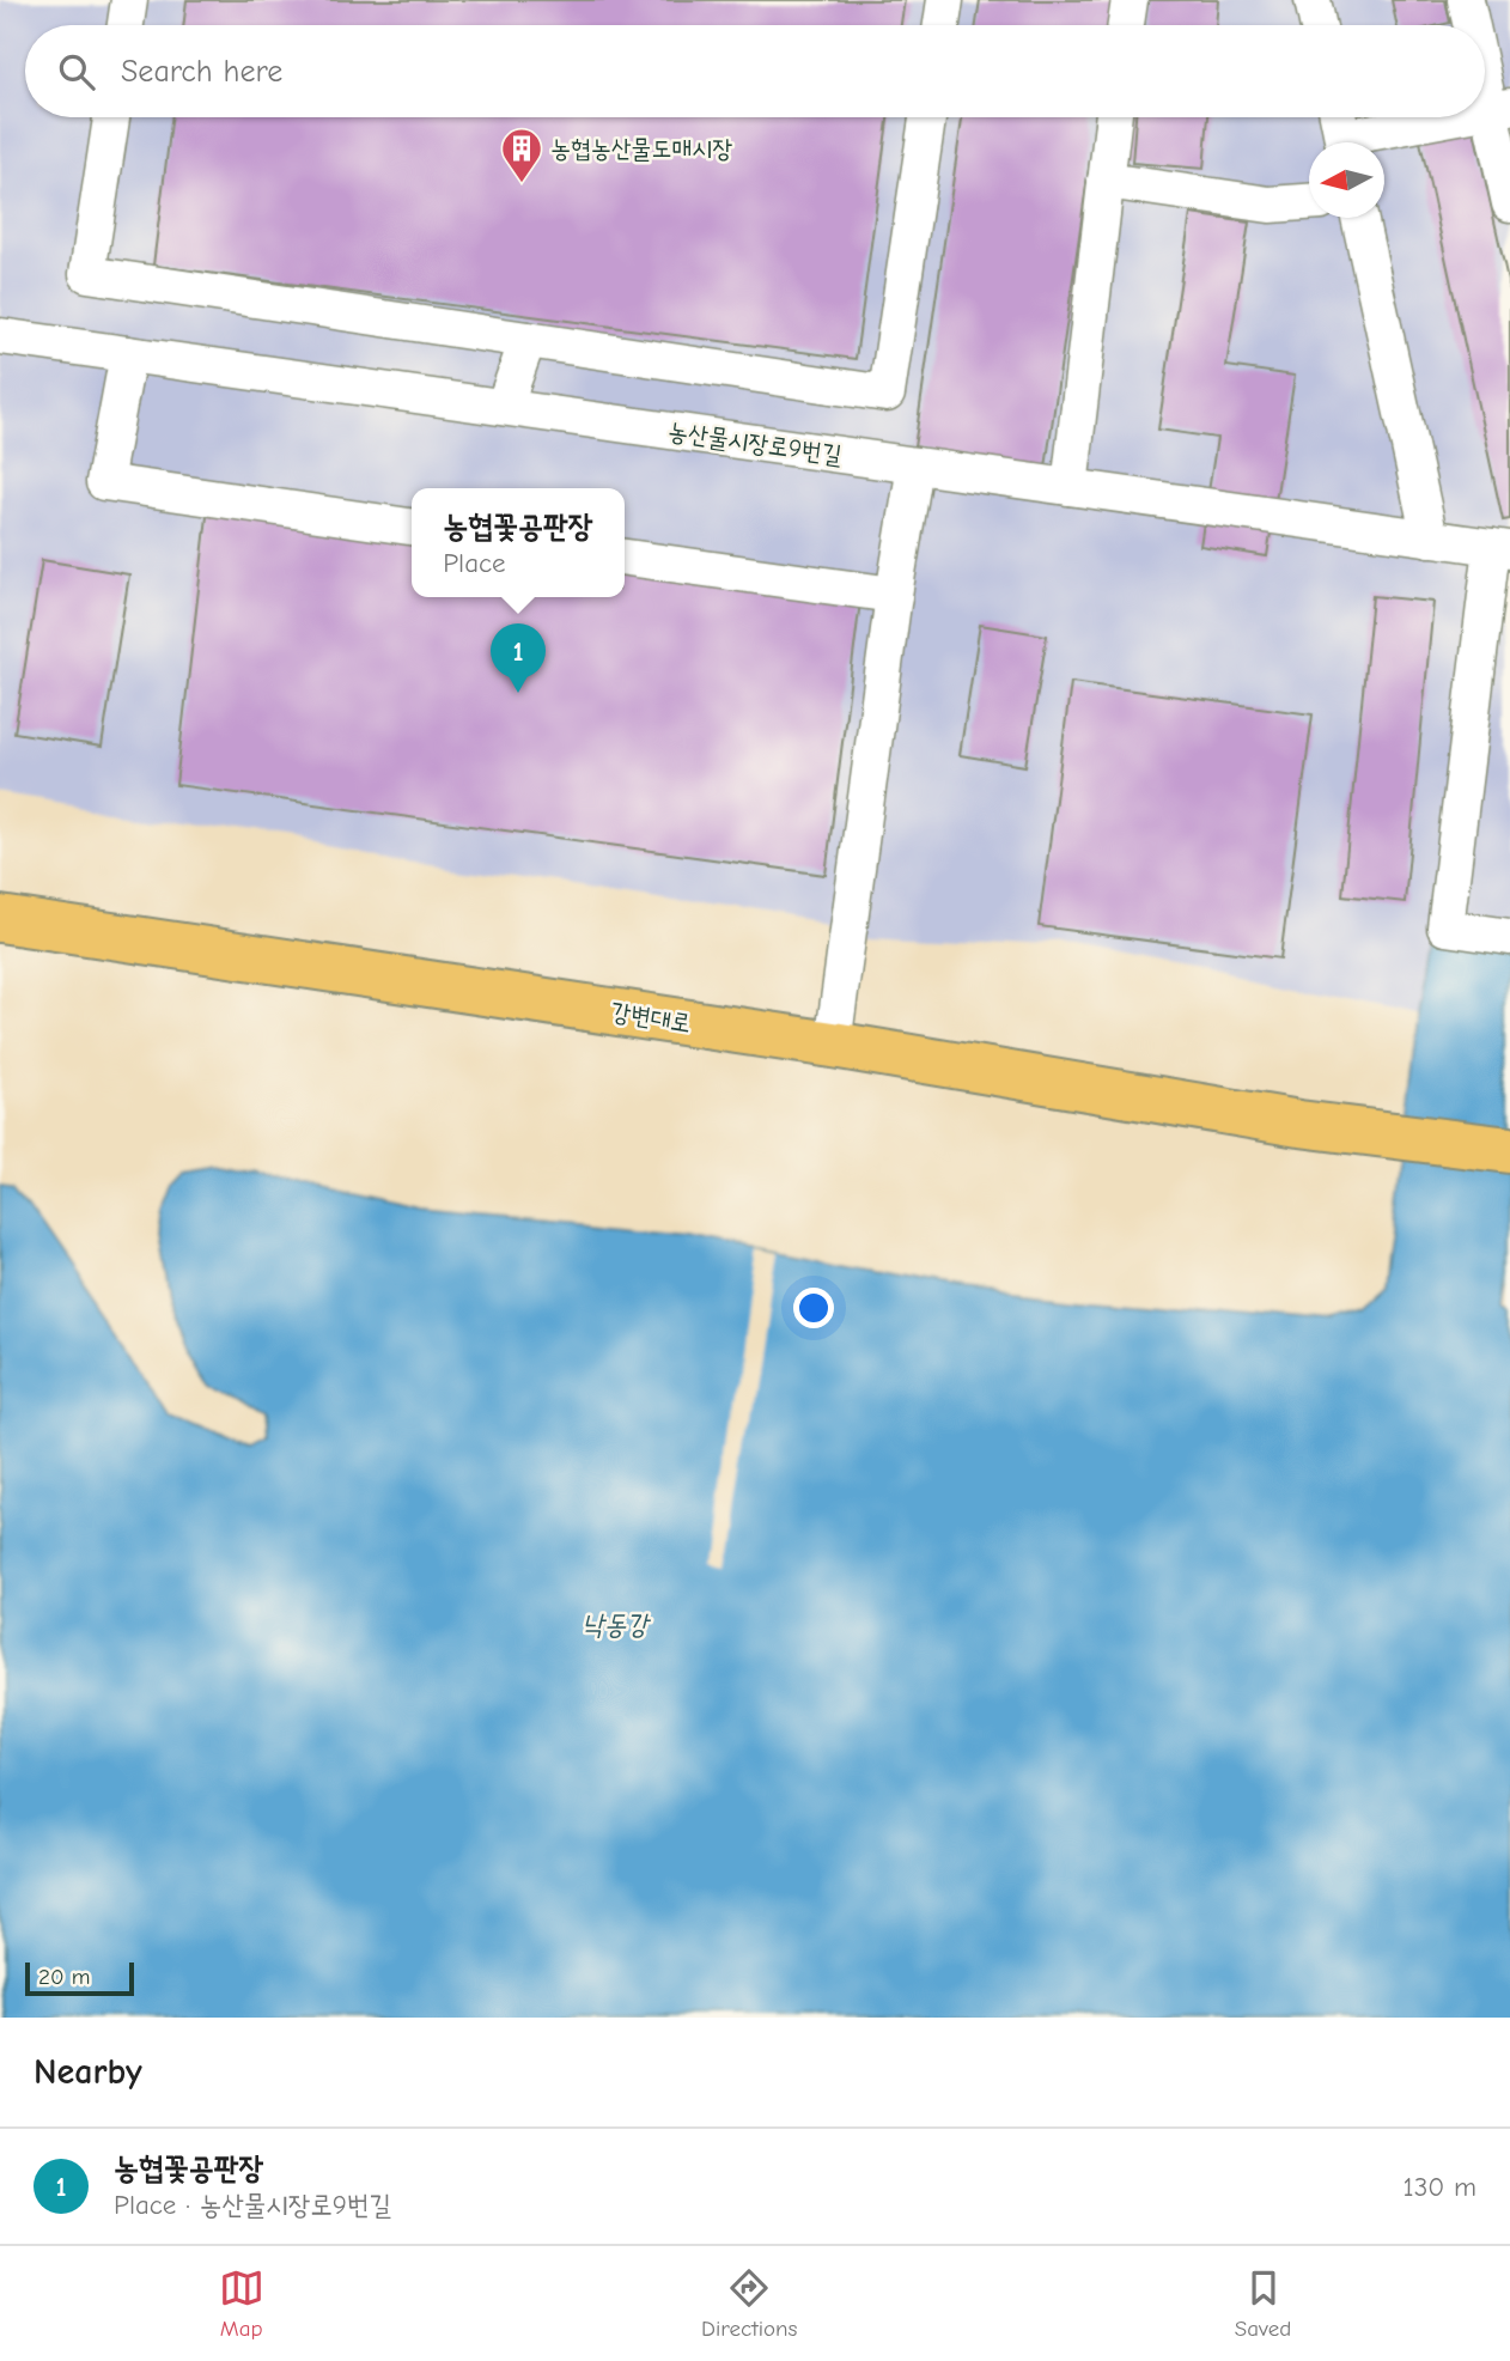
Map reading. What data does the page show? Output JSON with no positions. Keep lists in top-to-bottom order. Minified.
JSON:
{"streets":{"main road":["강변대로"],"street":["농산물시장로9번길"]},"water":["낙동강"],"places":{"building":["농협농산물도매시장"]},"scale_bar":"20 m","north":"left","page":{"search":"Search here","popup":["농협꽃공판장","Place"],"pins":"1","scale":"20 m","heading":"Nearby","list":[{"mark":"1","name":"농협꽃공판장","note":"Place · 농산물시장로9번길","value":"130 m"}],"nav":["Map","Directions","Saved"]}}
